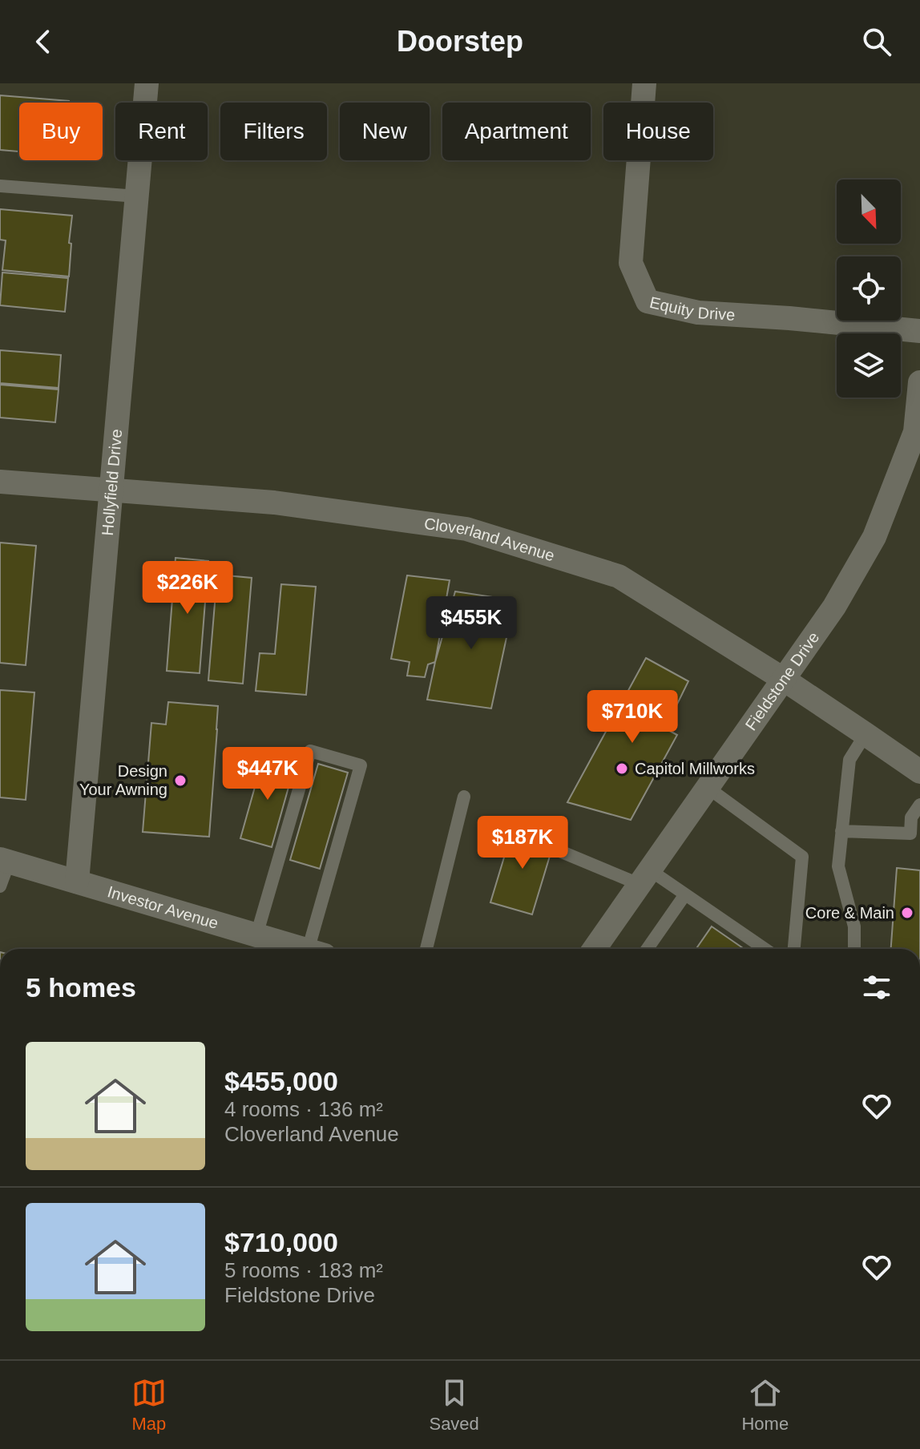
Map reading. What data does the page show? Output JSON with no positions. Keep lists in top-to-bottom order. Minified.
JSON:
{"streets":{"street":["Equity Drive","Hollyfield Drive","Cloverland Avenue","Fieldstone Drive","Investor Avenue"]},"crossings":[["Hollyfield Drive","Cloverland Avenue"],["Hollyfield Drive","Investor Avenue"],["Cloverland Avenue","Fieldstone Drive"]],"places":["Capitol Millworks","Design Your Awning","Core & Main"],"north":"bottom right","page":{"header":"Doorstep","chip":["Buy","Rent","Filters","New","Apartment","House"],"price":["$226K","$455K","$710K","$447K","$187K"],"heading":"5 homes","list":[{"name":"$455,000","note":"4 rooms · 136 m² · Cloverland Avenue"},{"name":"$710,000","note":"5 rooms · 183 m² · Fieldstone Drive"}],"tabs":["Map","Saved","Home"]}}
